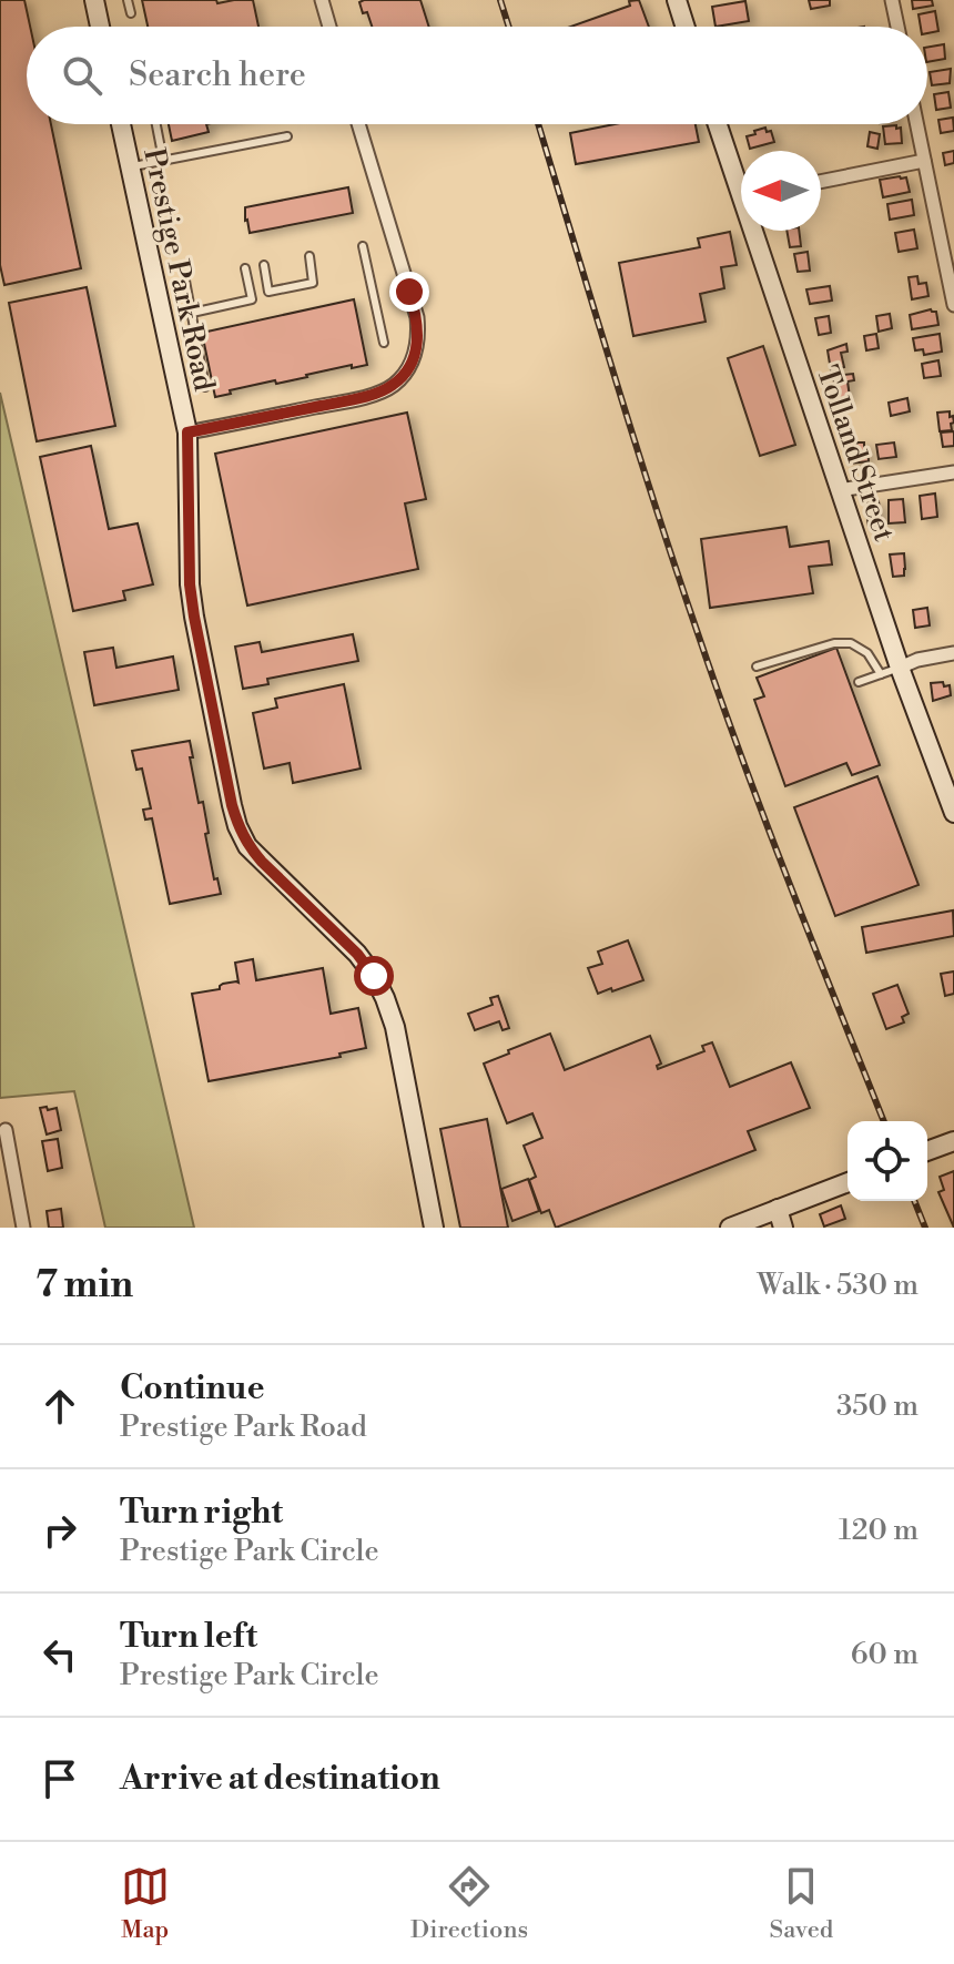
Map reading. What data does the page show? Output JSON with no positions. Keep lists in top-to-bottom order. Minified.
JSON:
{"streets":{"street":["Prestige Park Road","Tolland Street"]},"north":"left","page":{"search":"Search here","heading":["7 min","Walk · 530 m"],"list":[["Continue","Prestige Park Road","350 m"],["Turn right","Prestige Park Circle","120 m"],["Turn left","Prestige Park Circle","60 m"],"Arrive at destination"],"nav":["Map","Directions","Saved"]}}
